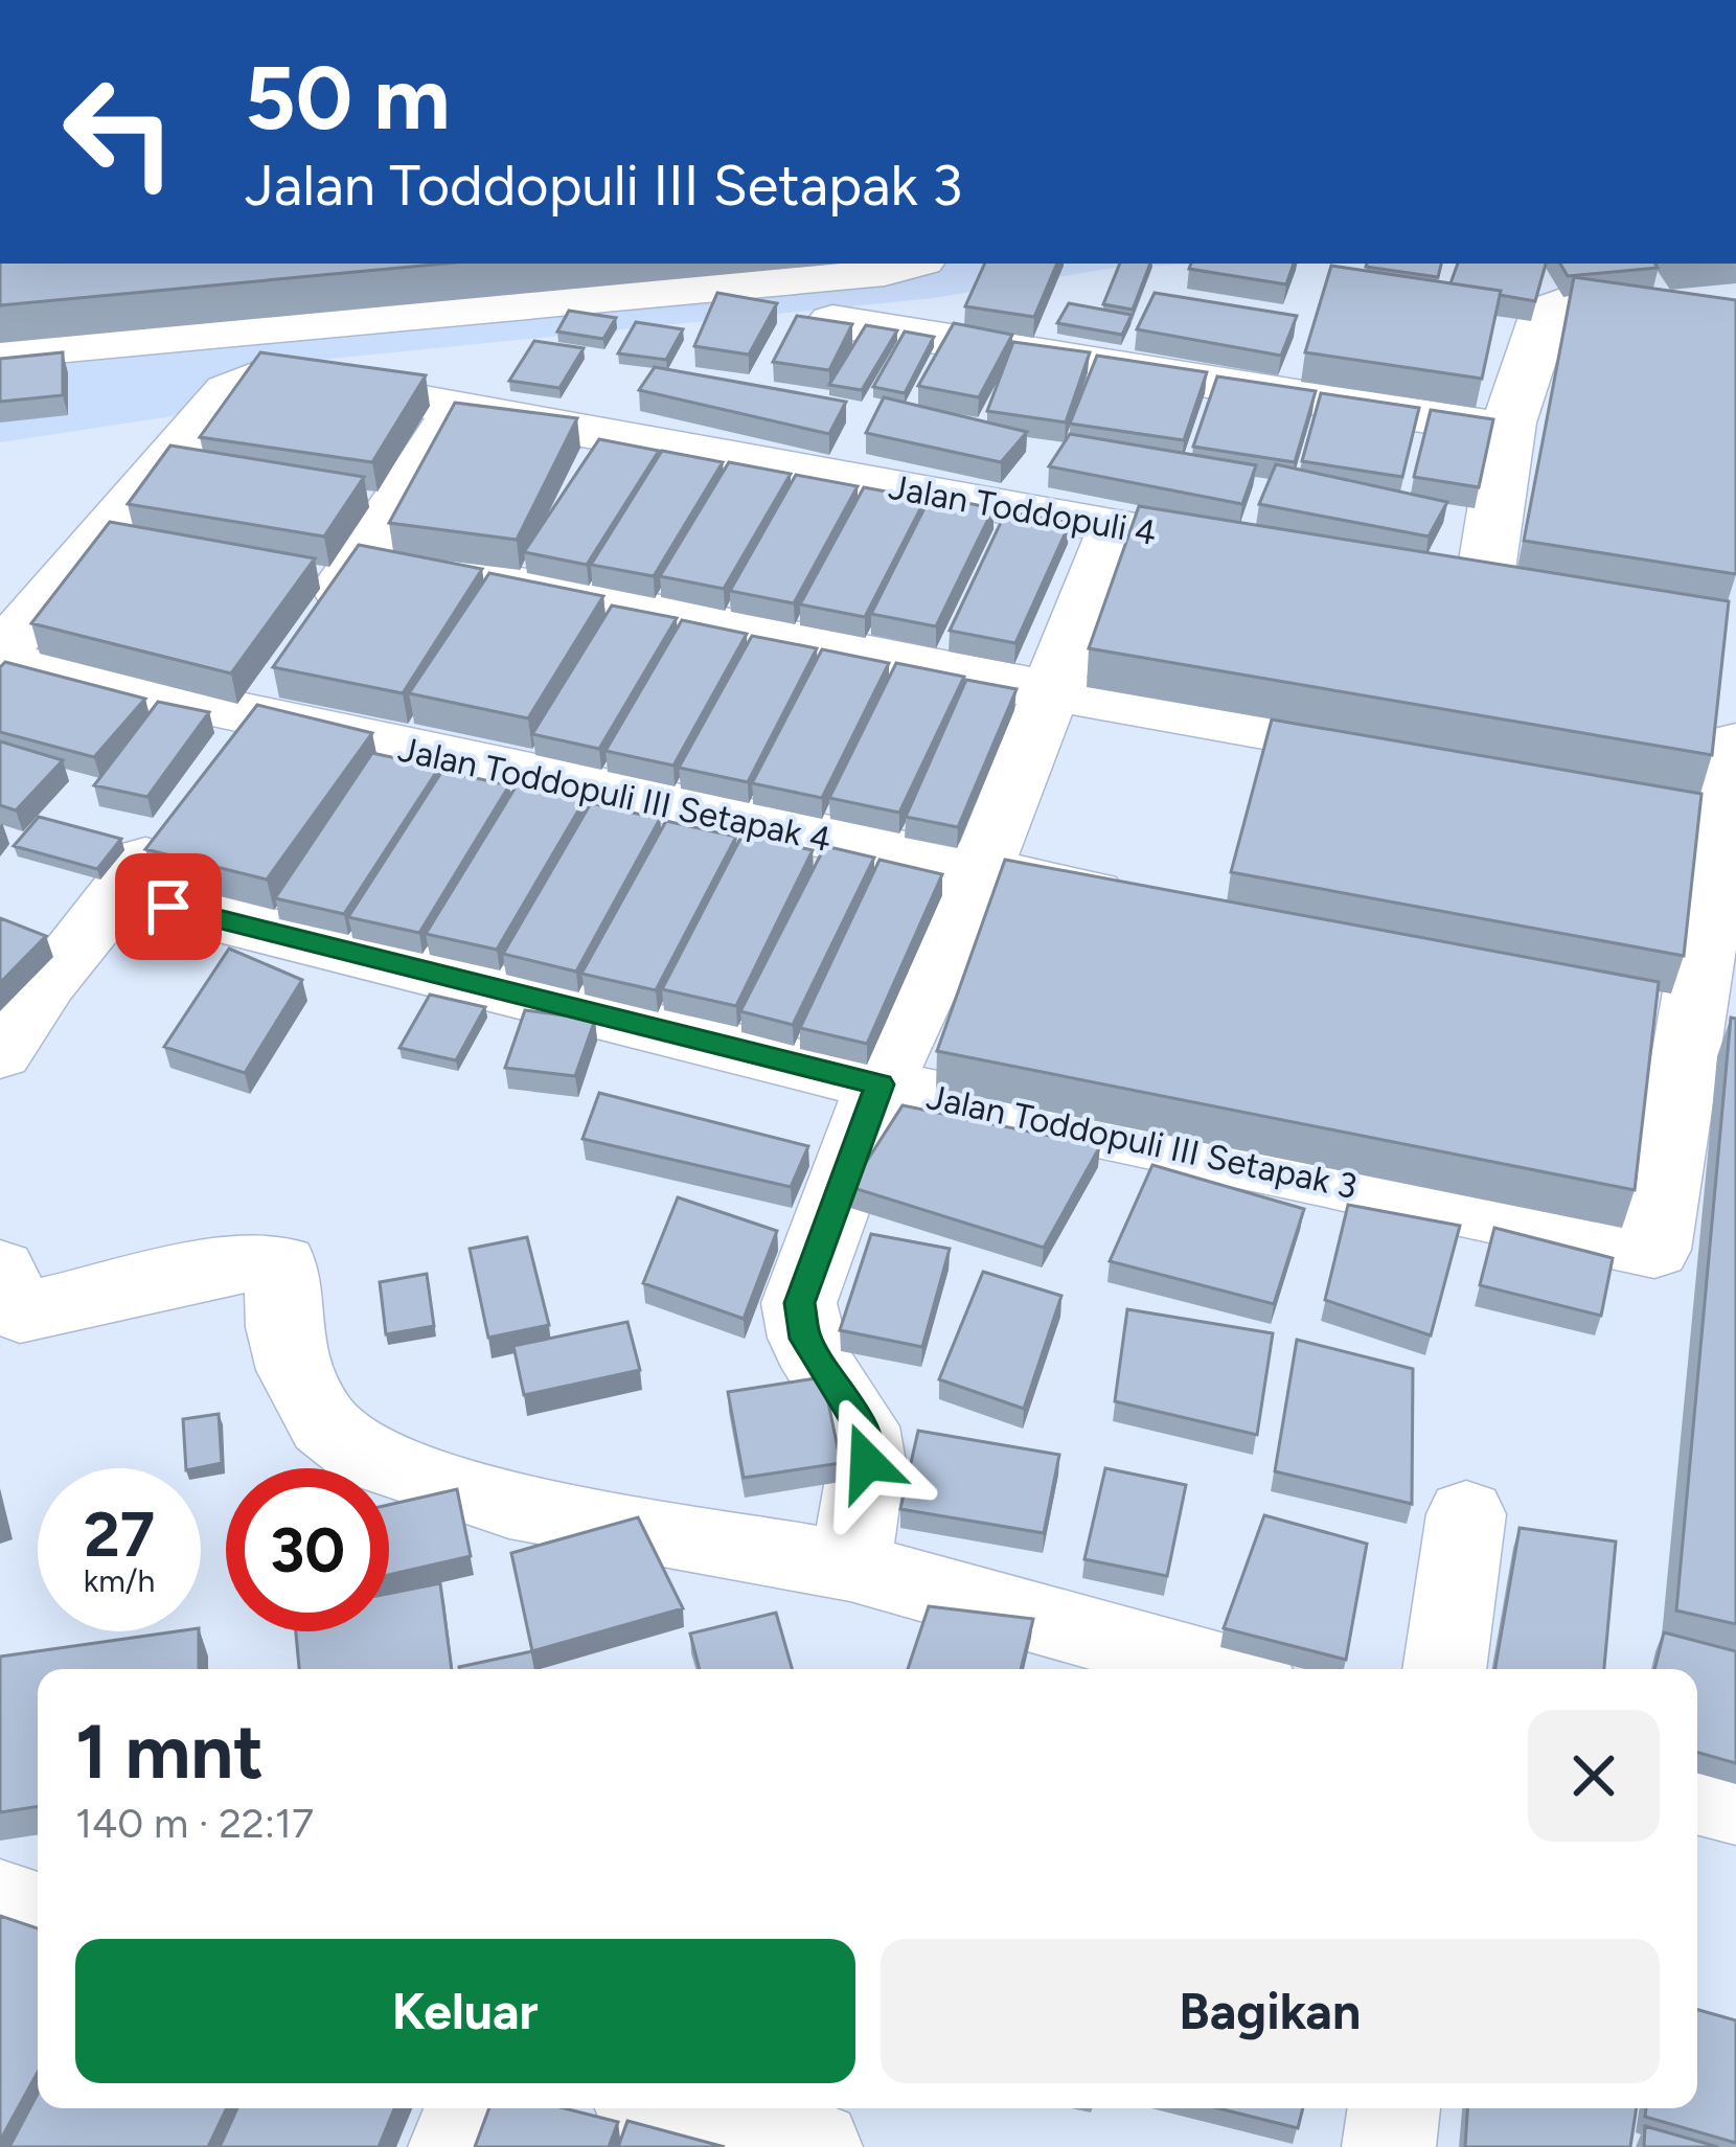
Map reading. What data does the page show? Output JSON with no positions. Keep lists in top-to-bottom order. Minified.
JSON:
{"streets":{"street":["Jalan Toddopuli 4","Jalan Toddopuli III Setapak 4","Jalan Toddopuli III Setapak 3"]},"crossings":[["Jalan Toddopuli 4","Jalan Toddopuli III Setapak 4"]],"page":{"turn":["50 m","Jalan Toddopuli III Setapak 3"],"speed":"27 km/h","limit":"30","heading":["1 mnt","140 m · 22:17"],"buttons":["Keluar","Bagikan"]}}
